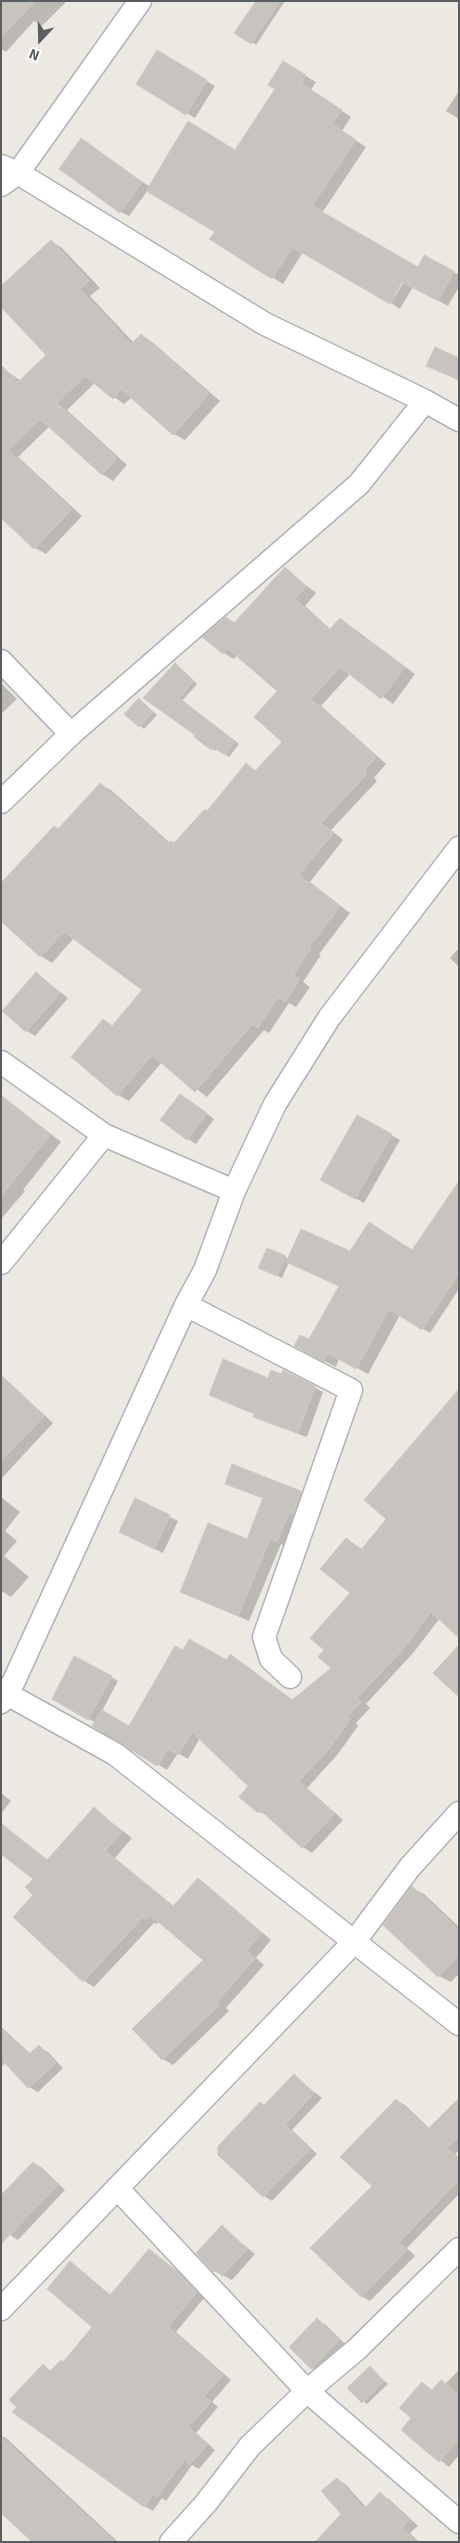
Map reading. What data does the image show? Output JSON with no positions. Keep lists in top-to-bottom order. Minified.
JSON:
{"north":"bottom"}
